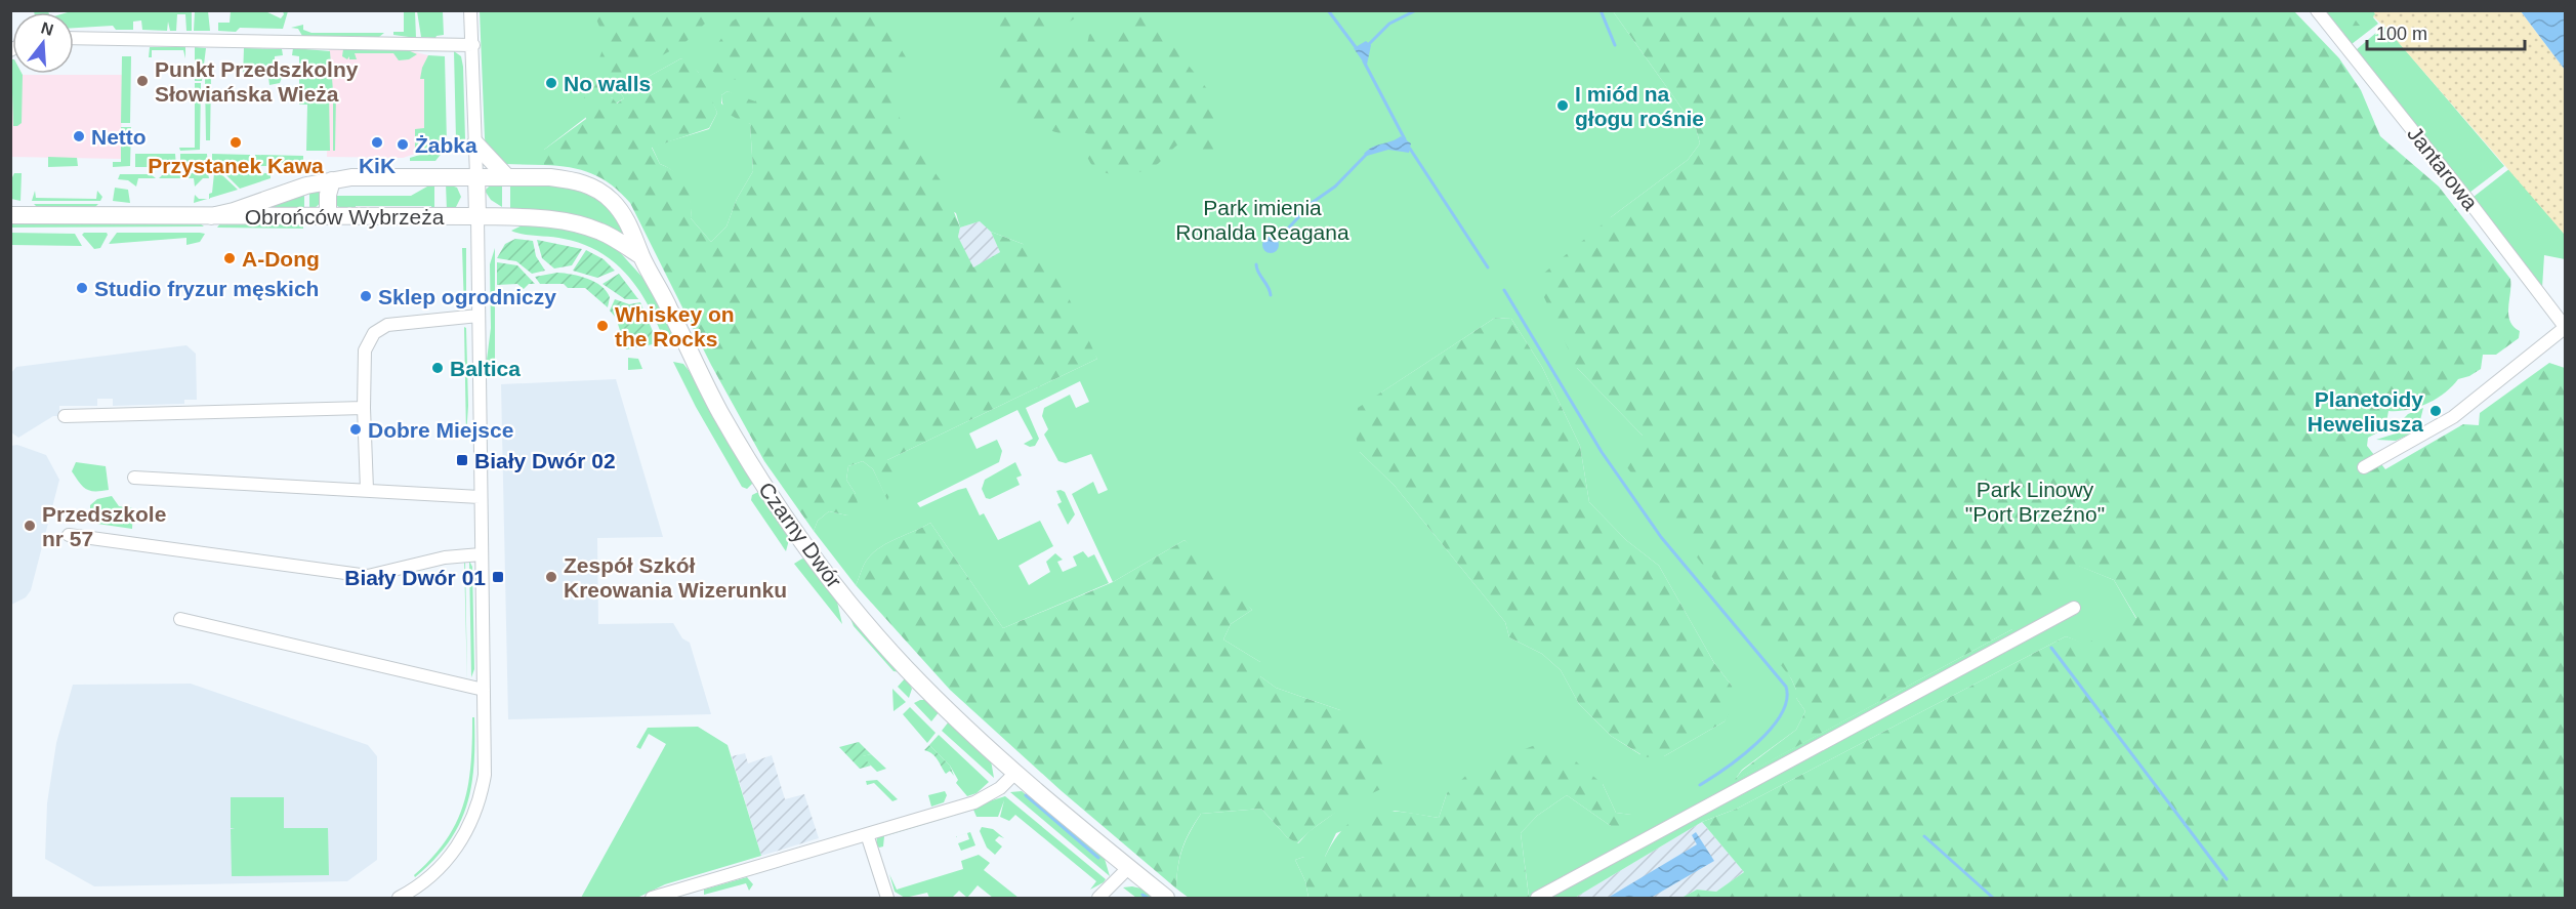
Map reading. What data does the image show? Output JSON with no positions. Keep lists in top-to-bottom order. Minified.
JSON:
{"streets":{"main road":["Obrońców Wybrzeża","Czarny Dwór"],"street":["Jantarowa"]},"crossings":[["Obrońców Wybrzeża","Czarny Dwór"]],"parks":["Park imienia Ronalda Reagana","Park Linowy \"Port Brzeźno\""],"places":{"other":["Punkt Przedszkolny Słowiańska Wieża","No walls","I miód na głogu rośnie","Netto","Przystanek Kawa","KiK","Żabka","A-Dong","Studio fryzur męskich","Sklep ogrodniczy","Whiskey on the Rocks","Baltica","Planetoidy Heweliusza","Dobre Miejsce","Przedszkole nr 57","Zespół Szkół Kreowania Wizerunku"],"transit":["Biały Dwór 02","Biały Dwór 01"]},"scale_bar":"100 m","north":"top"}
